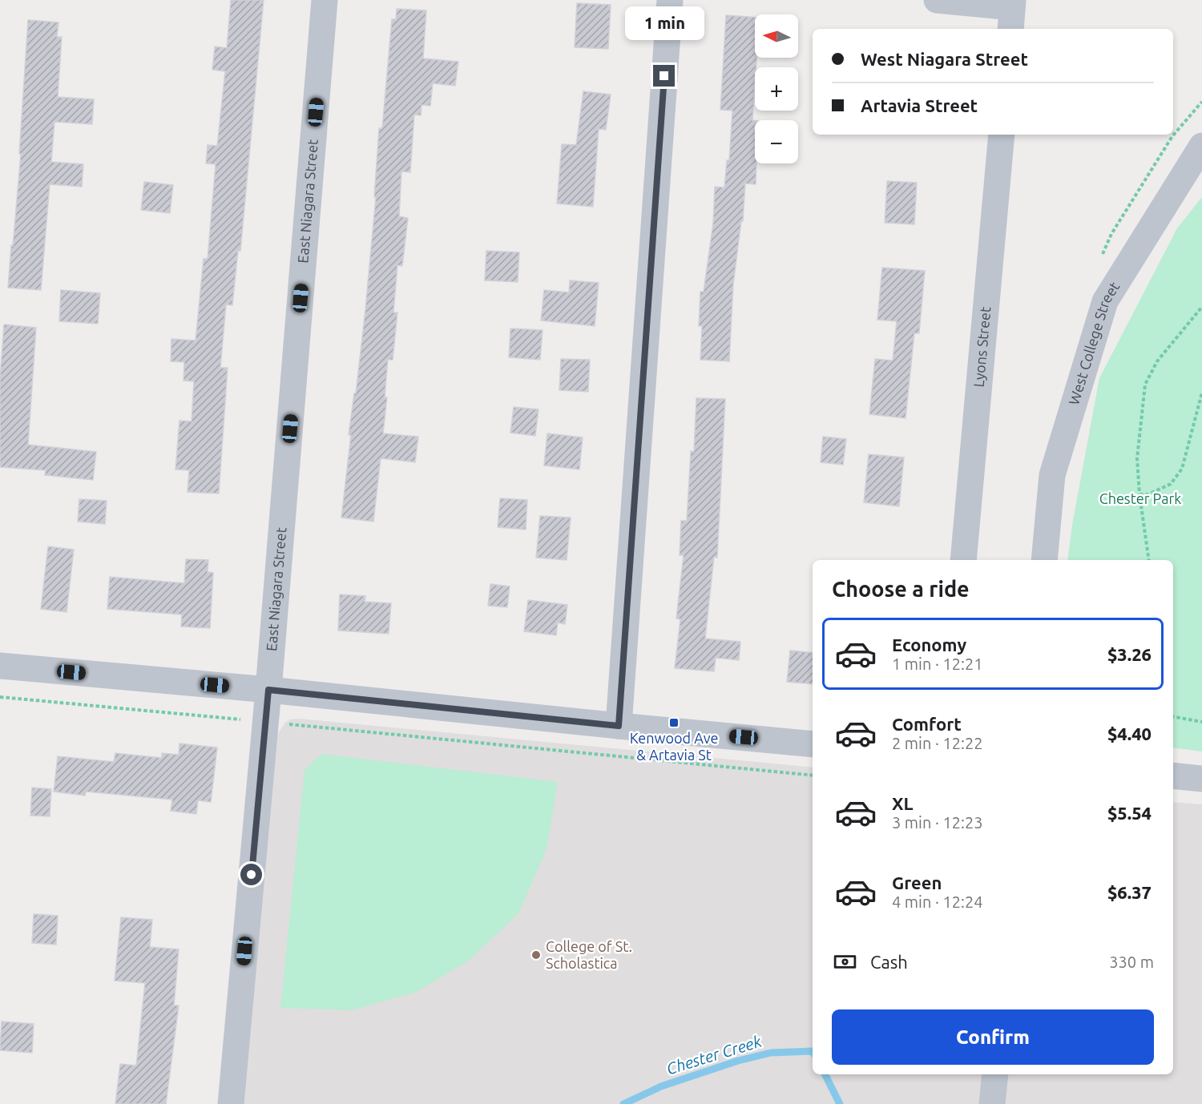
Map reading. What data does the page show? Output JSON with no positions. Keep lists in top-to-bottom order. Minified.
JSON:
{"streets":{"street":["East Niagara Street","West College Street","Lyons Street"]},"water":["Chester Creek"],"parks":["Chester Park"],"places":{"transit":["Kenwood Ave & Artavia St"],"other":["College of St. Scholastica"]},"north":"left","page":{"bubble":"1 min","map_buttons":["+","−"],"banner":["West Niagara Street","Artavia Street"],"heading":"Choose a ride","list":[{"name":"Economy","note":"1 min · 12:21","value":"$3.26"},{"name":"Comfort","note":"2 min · 12:22","value":"$4.40"},{"name":"XL","note":"3 min · 12:23","value":"$5.54"},{"name":"Green","note":"4 min · 12:24","value":"$6.37"}],"pay":["Cash","330 m"],"buttons":"Confirm"}}
